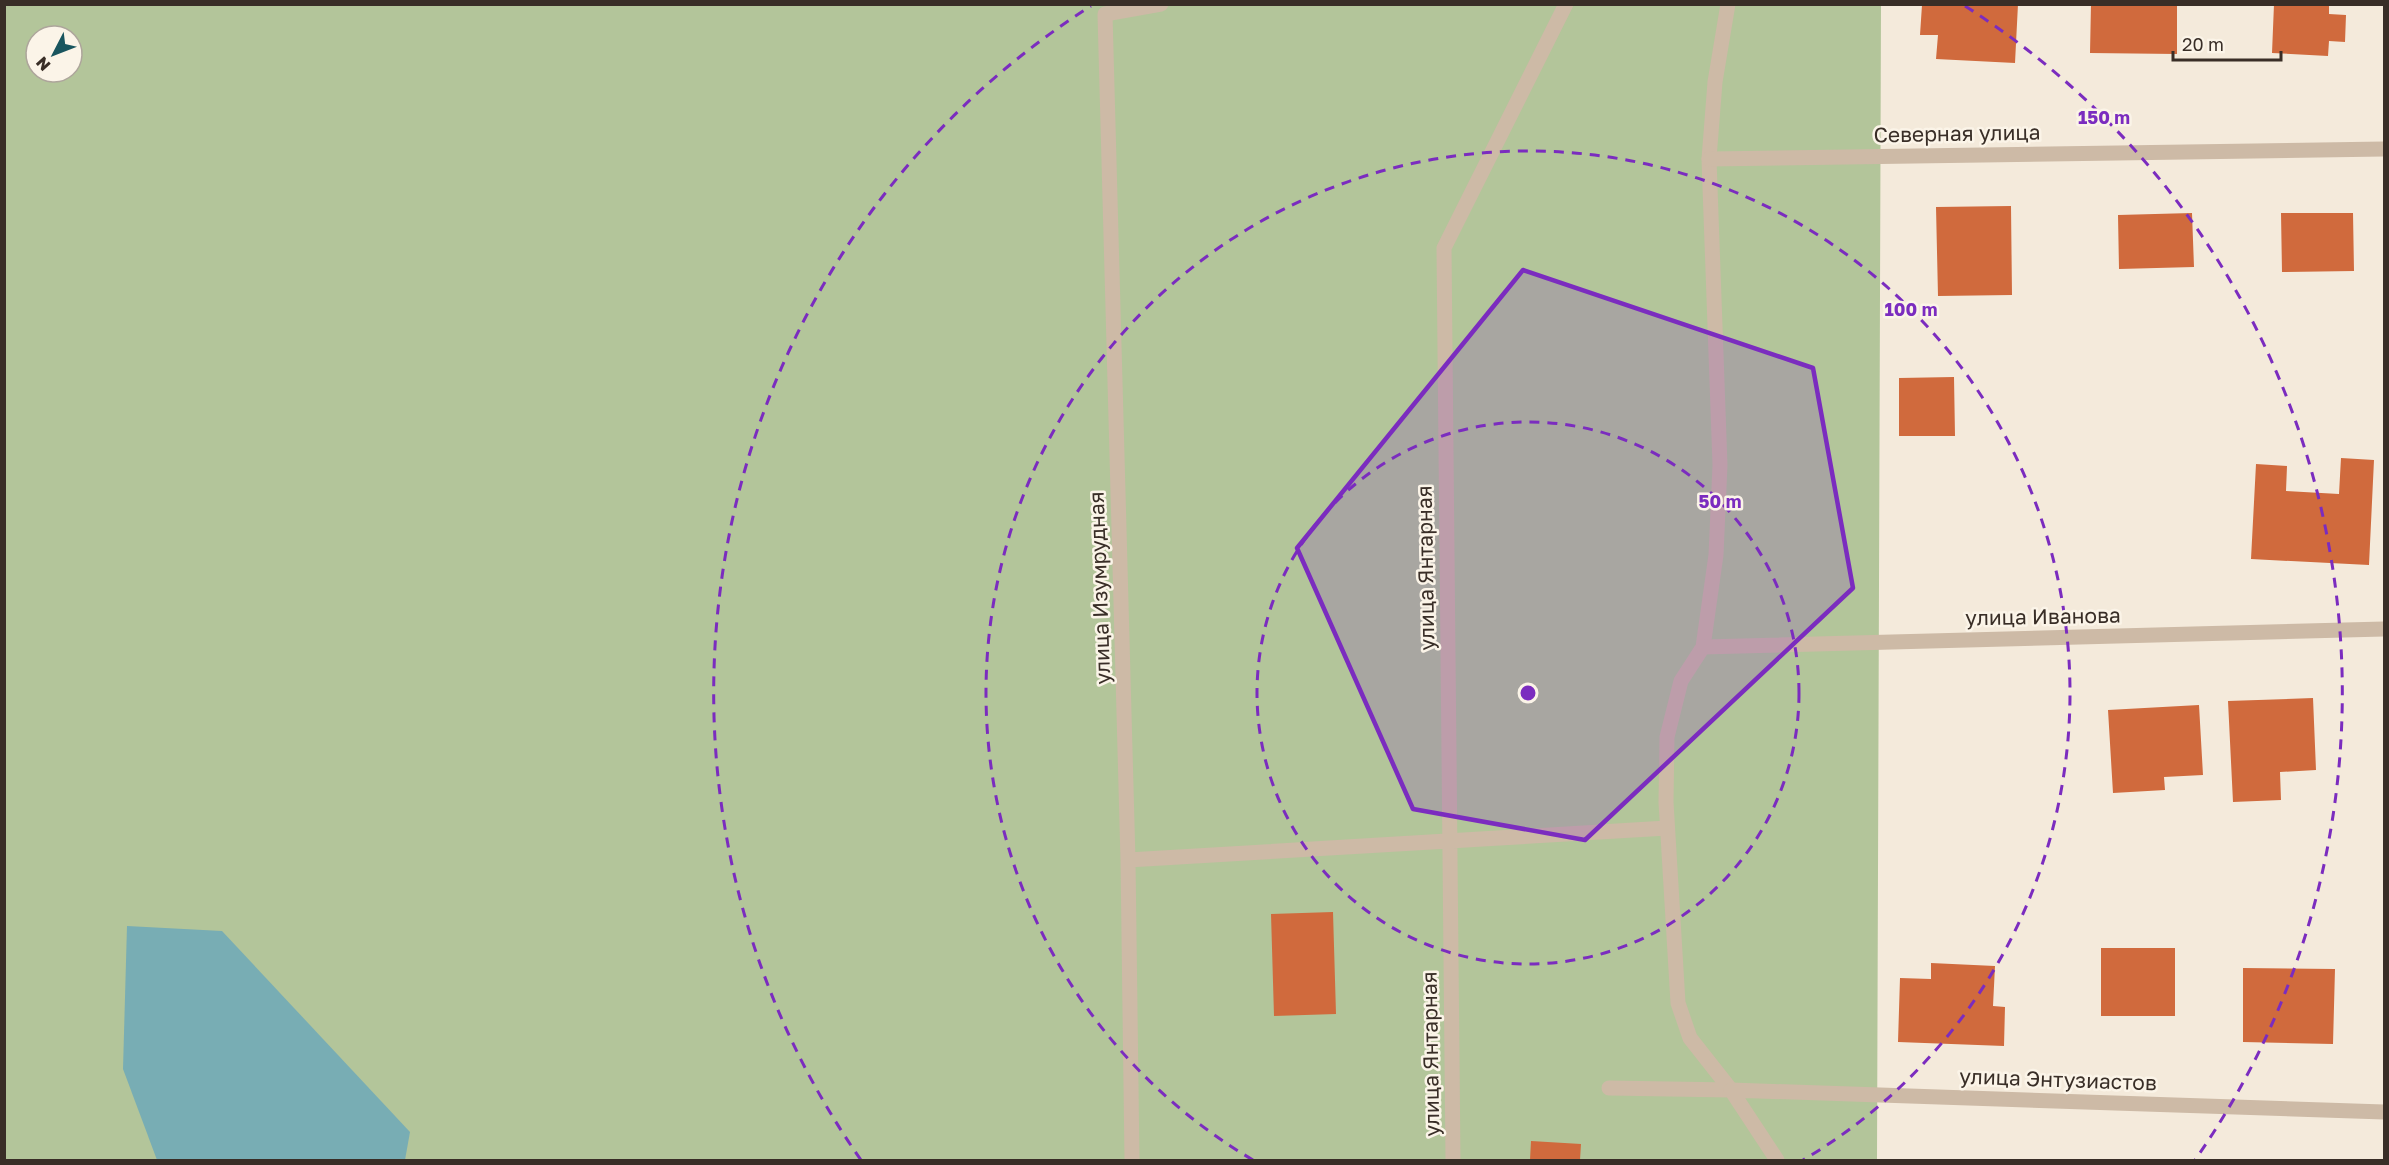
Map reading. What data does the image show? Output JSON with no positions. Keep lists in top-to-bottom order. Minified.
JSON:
{"streets":{"street":["Северная улица","улица Янтарная","улица Изумрудная","улица Иванова","улица Энтузиастов"]},"scale_bar":"20 m","north":"bottom left","rings":["150 m","100 m","50 m"]}
